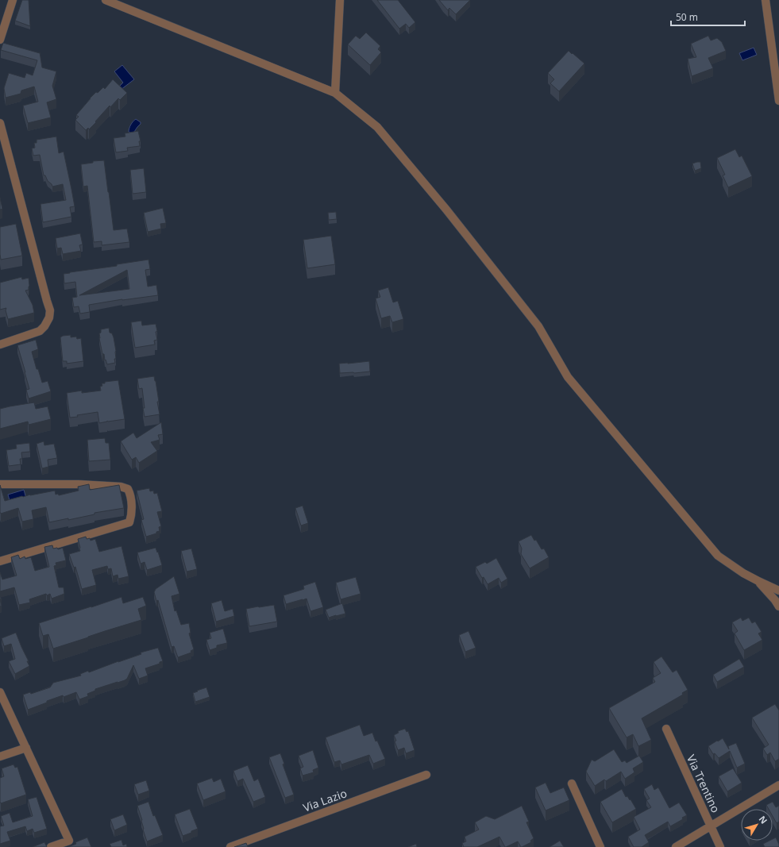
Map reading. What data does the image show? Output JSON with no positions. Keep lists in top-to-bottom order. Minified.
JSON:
{"streets":{"street":["Via Trentino","Via Lazio"]},"scale_bar":"50 m","north":"top right"}
